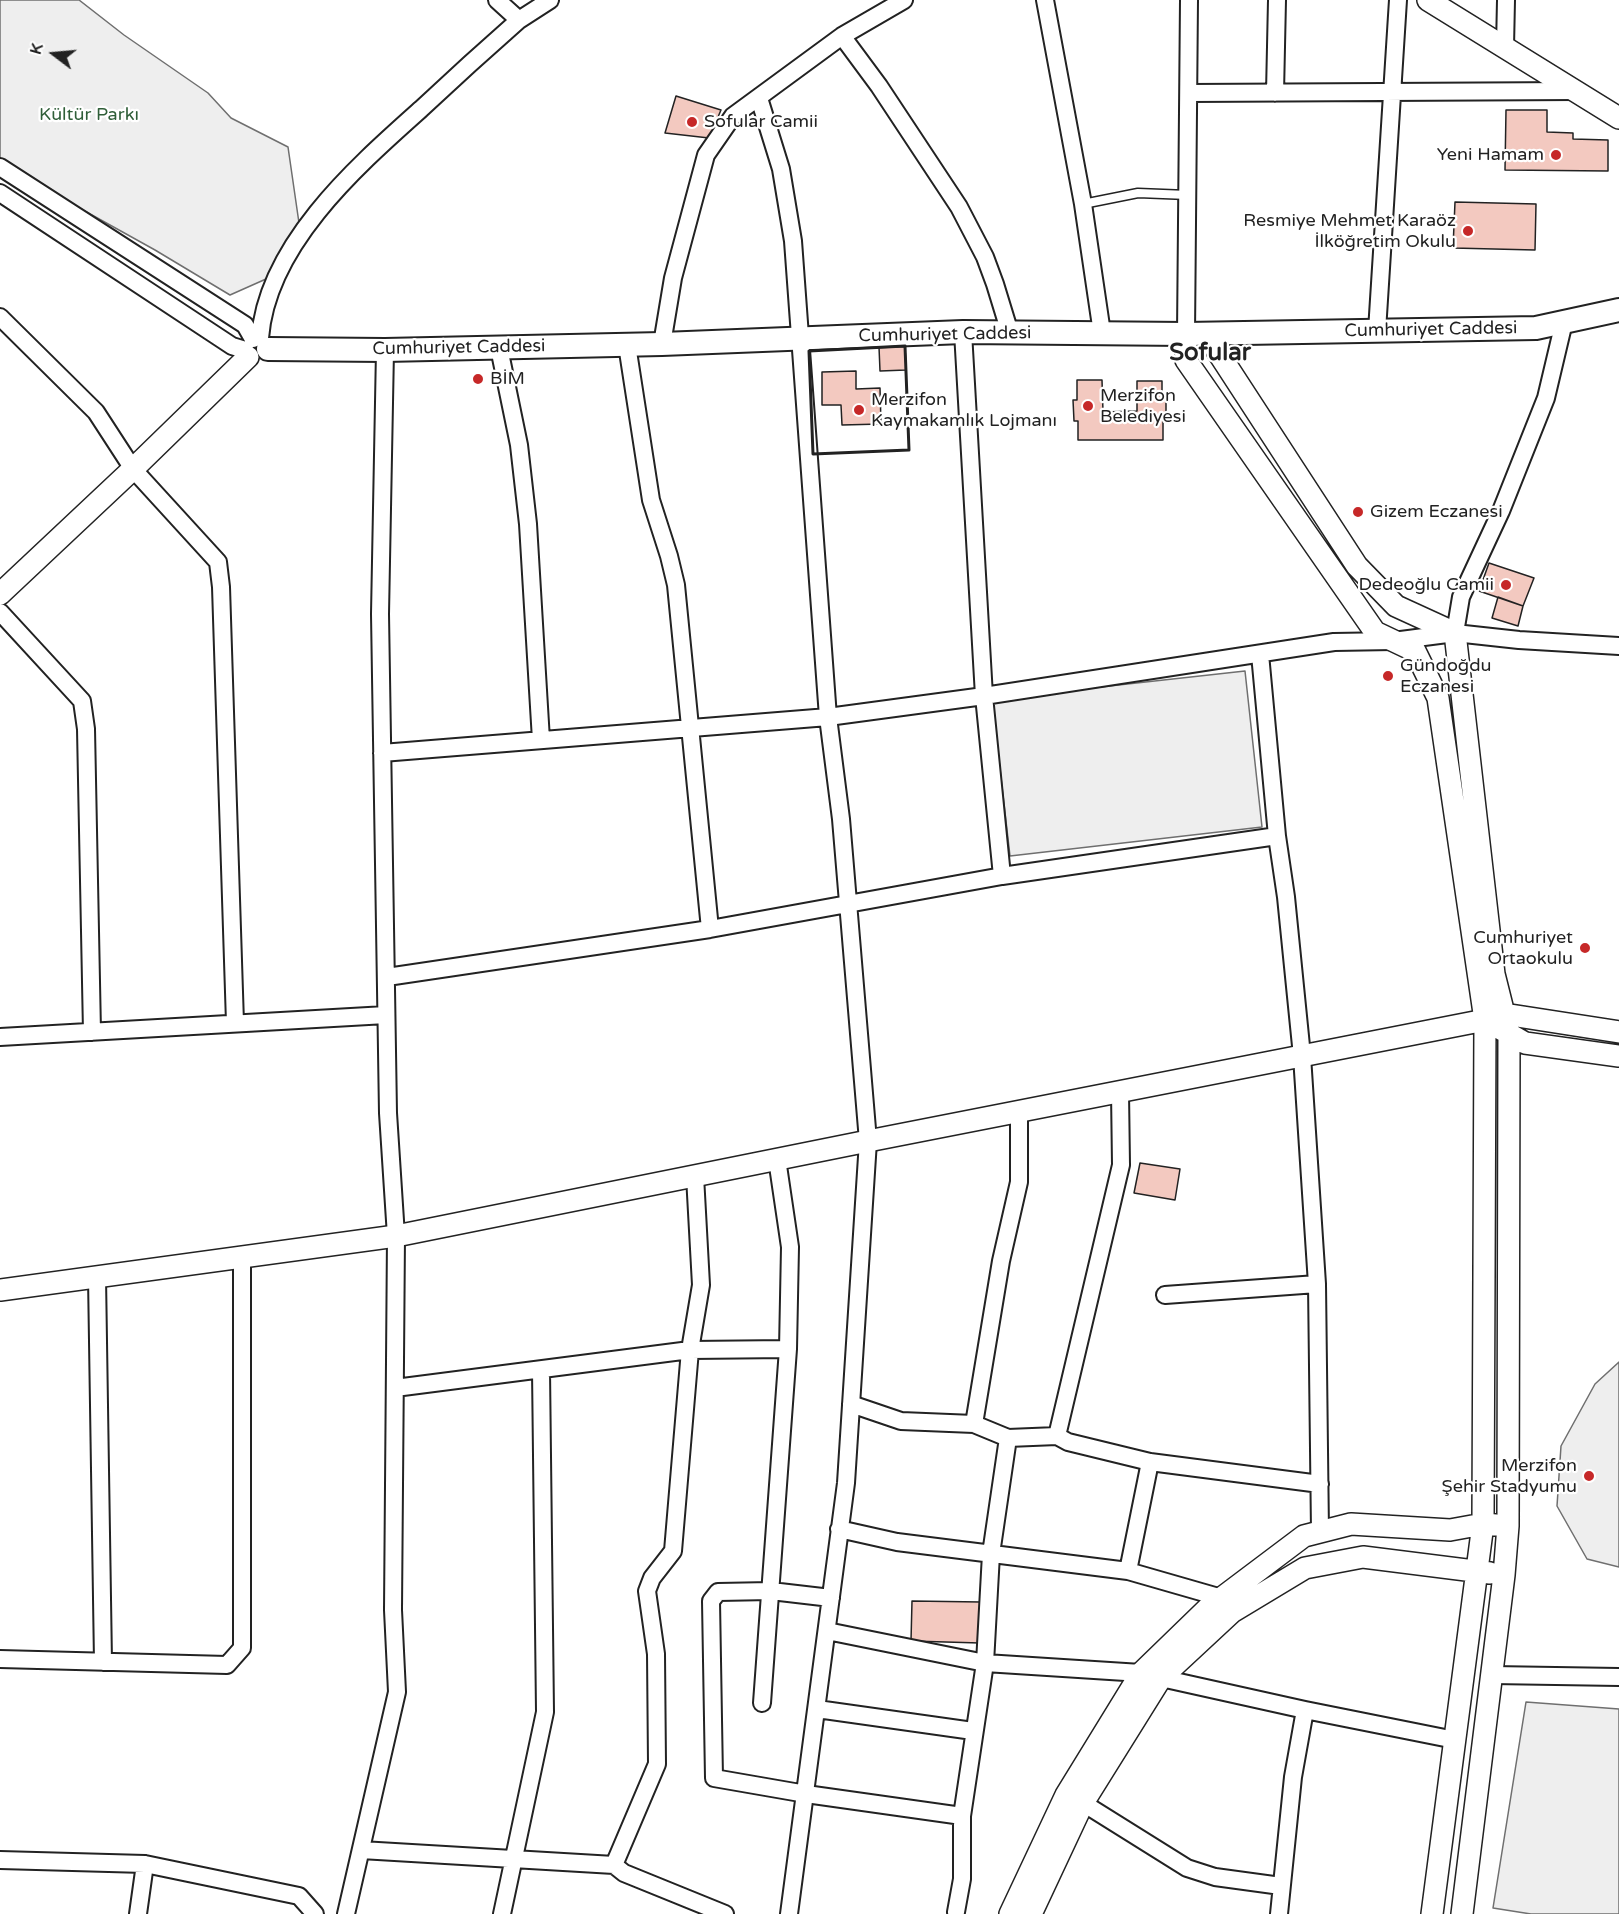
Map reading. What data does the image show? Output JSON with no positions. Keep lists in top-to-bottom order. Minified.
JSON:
{"streets":{"main road":["Cumhuriyet Caddesi"]},"districts":["Sofular"],"parks":["Kültür Parkı"],"places":["Sofular Camii","Yeni Hamam","Resmiye Mehmet Karaöz İlköğretim Okulu","BİM","Merzifon Belediyesi","Merzifon Kaymakamlık Lojmanı","Gizem Eczanesi","Dedeoğlu Camii","Gündoğdu Eczanesi","Cumhuriyet Ortaokulu","Merzifon Şehir Stadyumu"],"north":"left"}
